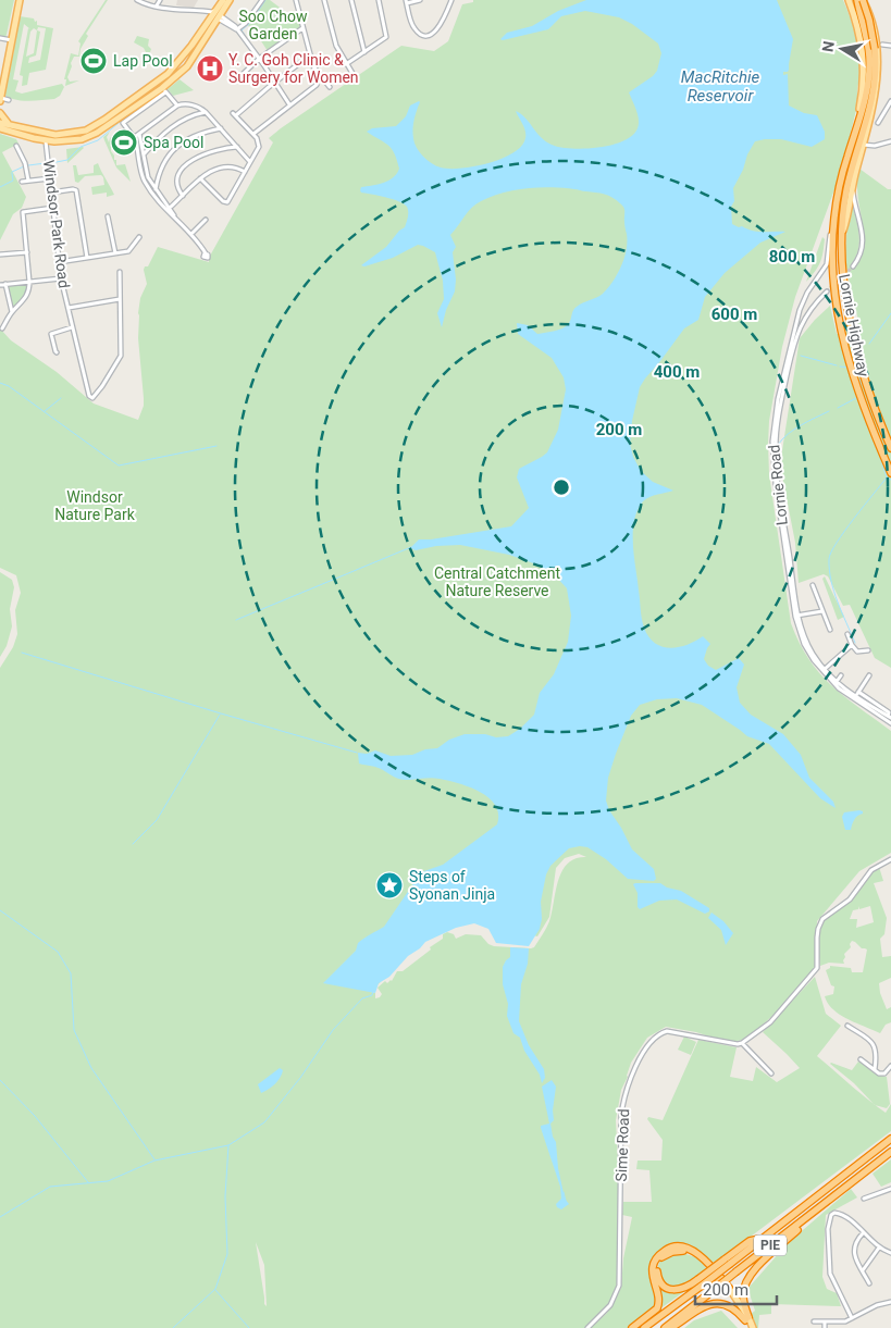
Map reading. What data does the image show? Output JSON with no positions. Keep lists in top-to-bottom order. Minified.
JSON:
{"streets":{"highway":["Lornie Highway","PIE"],"street":["Windsor Park Road","Lornie Road","Sime Road"]},"crossings":[["Lornie Highway","Lornie Road"]],"water":["MacRitchie Reservoir"],"parks":["Soo Chow Garden","Windsor Nature Park","Central Catchment Nature Reserve"],"places":{"sports":["Lap Pool","Spa Pool"],"hospital":["Y. C. Goh Clinic & Surgery for Women"],"place":["Steps of Syonan Jinja"]},"scale_bar":"200 m","north":"left","rings":["800 m","600 m","400 m","200 m"]}
